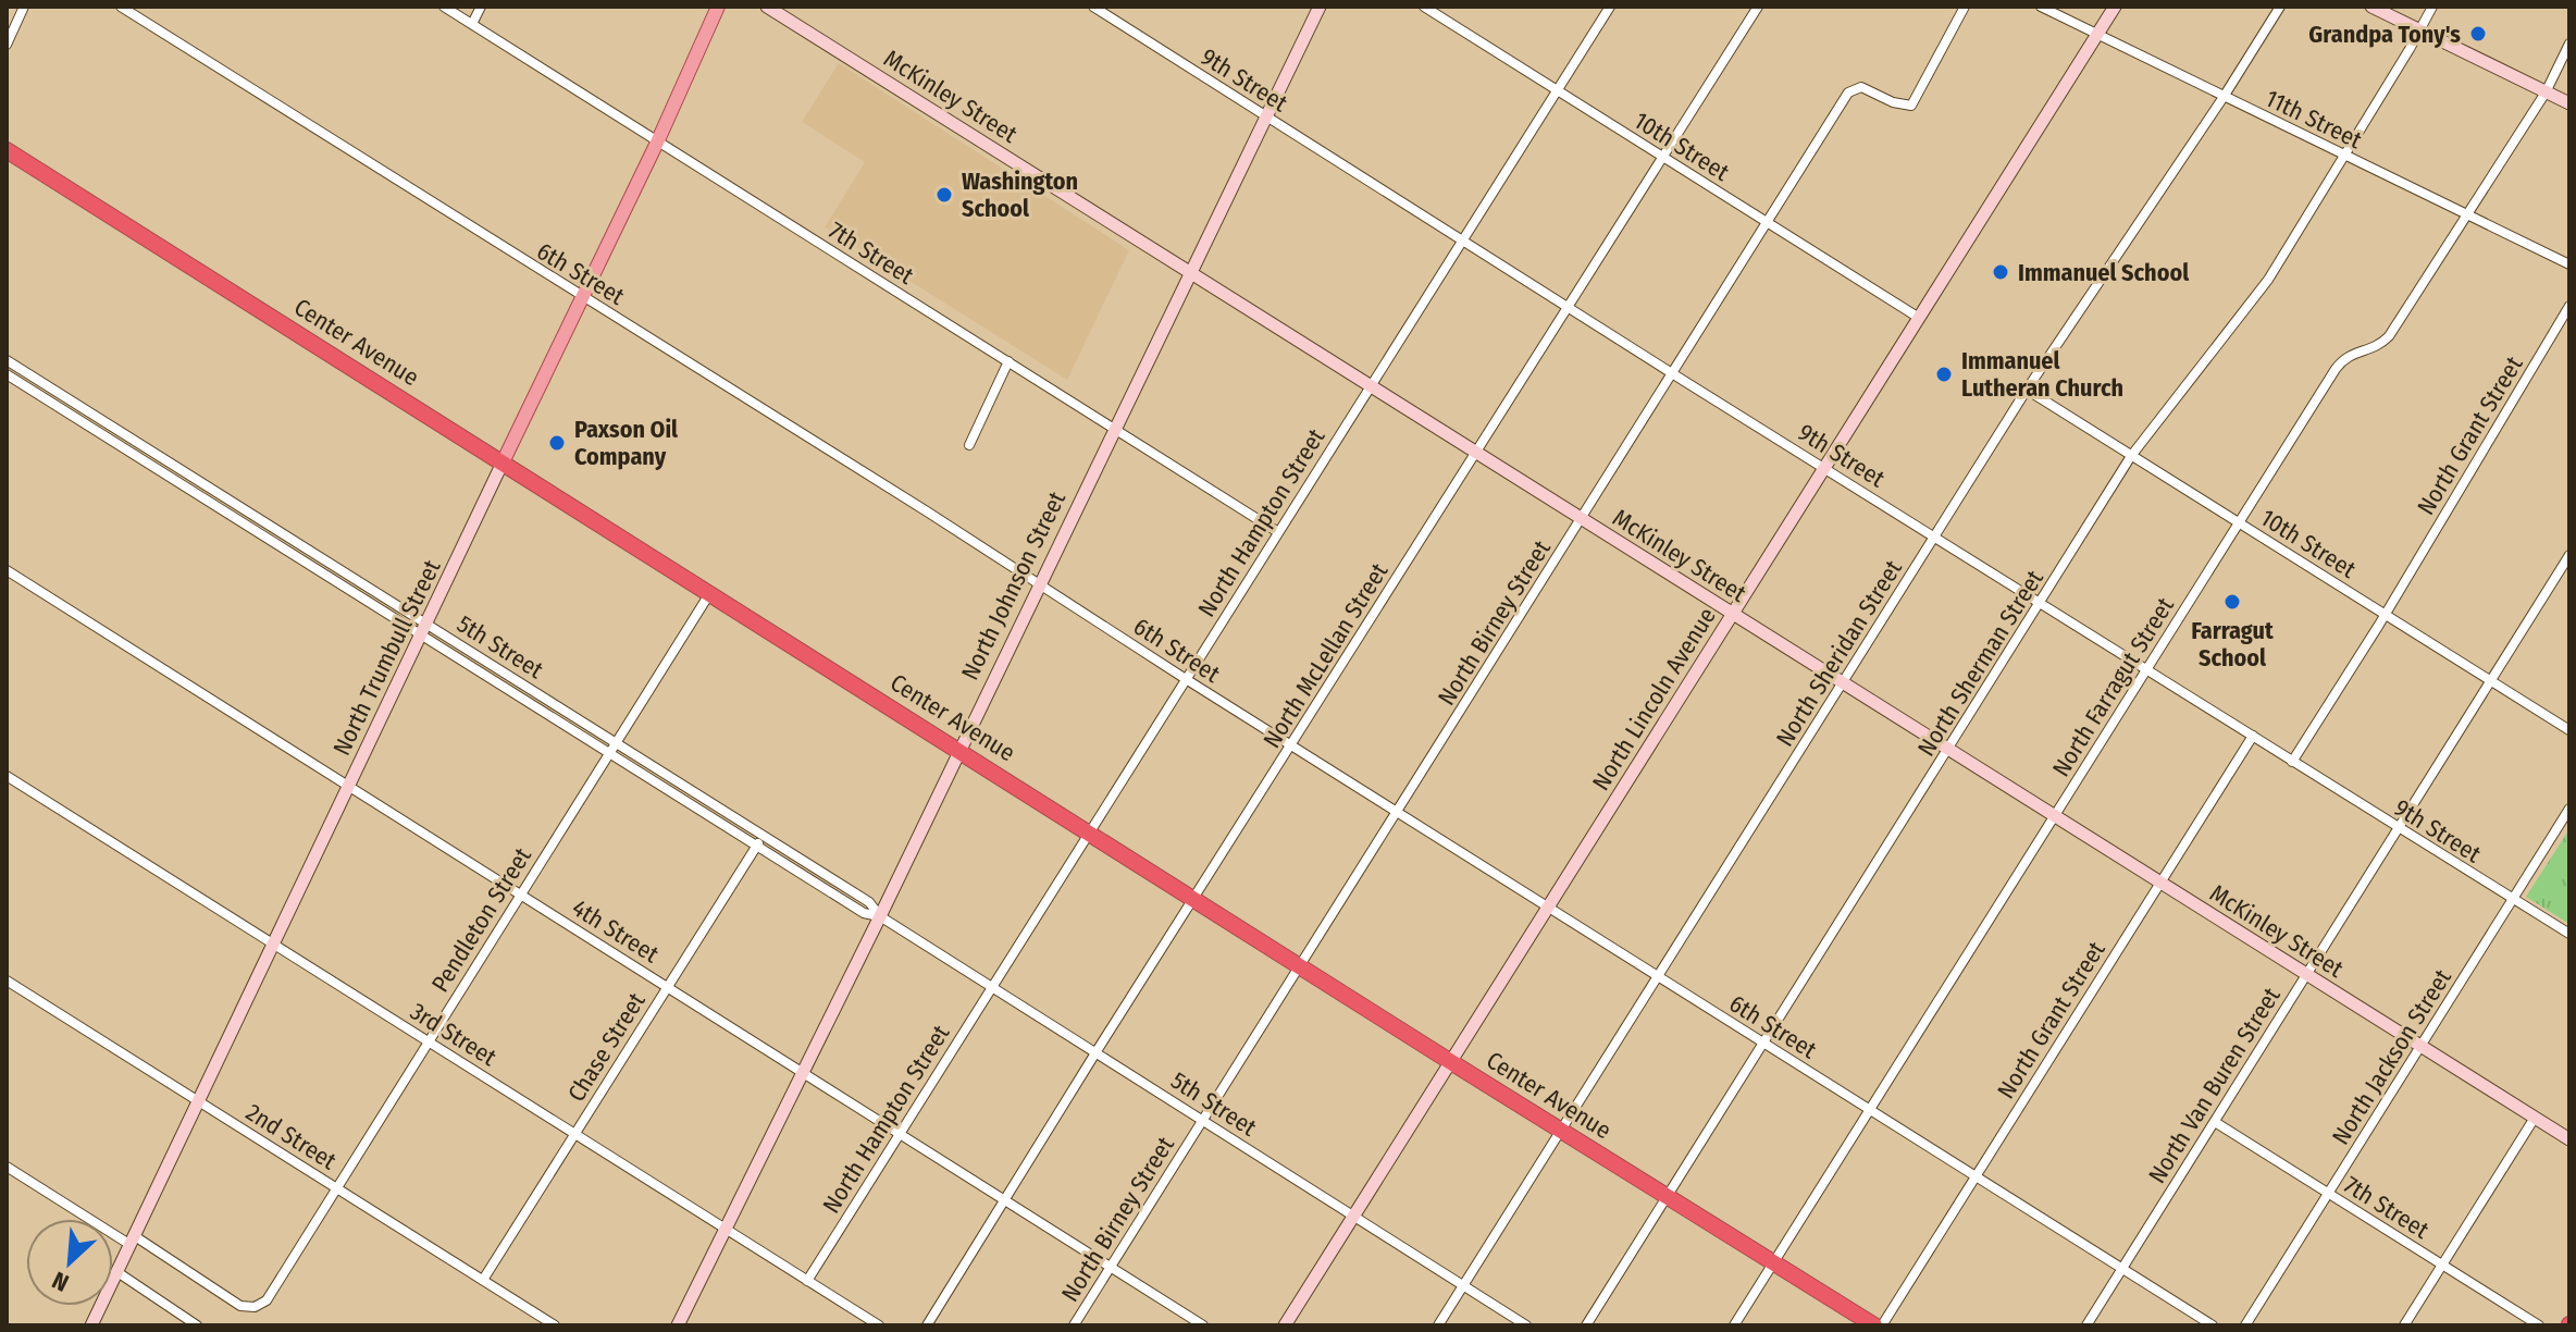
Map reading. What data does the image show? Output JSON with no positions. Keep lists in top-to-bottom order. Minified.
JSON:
{"streets":{"highway":["Center Avenue"],"main road":["North Trumbull Street"],"street":["9th Street","McKinley Street","11th Street","10th Street","7th Street","6th Street","North Grant Street","North Hampton Street","North Johnson Street","North Birney Street","5th Street","North Sheridan Street","North McLellan Street","North Sherman Street","North Farragut Street","North Lincoln Avenue","Pendleton Street","4th Street","3rd Street","Chase Street","North Jackson Street","North Van Buren Street","2nd Street"]},"crossings":[["9th Street","North Grant Street"],["9th Street","North Hampton Street"],["9th Street","North Johnson Street"],["9th Street","North Birney Street"],["9th Street","North Sheridan Street"],["9th Street","North McLellan Street"],["9th Street","North Sherman Street"],["9th Street","North Farragut Street"],["9th Street","North Lincoln Avenue"],["9th Street","North Jackson Street"],["9th Street","North Van Buren Street"],["McKinley Street","North Grant Street"],["McKinley Street","North Hampton Street"],["McKinley Street","North Johnson Street"],["McKinley Street","North Birney Street"],["McKinley Street","North Sheridan Street"],["McKinley Street","North McLellan Street"],["McKinley Street","North Sherman Street"],["McKinley Street","North Farragut Street"],["McKinley Street","North Lincoln Avenue"],["McKinley Street","North Jackson Street"],["McKinley Street","North Van Buren Street"],["11th Street","North Sheridan Street"],["11th Street","North Sherman Street"],["11th Street","North Farragut Street"],["11th Street","North Lincoln Avenue"],["10th Street","North Grant Street"],["10th Street","North Hampton Street"],["10th Street","North Birney Street"],["10th Street","North Sheridan Street"],["10th Street","North McLellan Street"],["10th Street","North Sherman Street"],["10th Street","North Farragut Street"],["10th Street","North Lincoln Avenue"],["10th Street","North Van Buren Street"],["7th Street","North Hampton Street"],["7th Street","North Johnson Street"],["7th Street","North Trumbull Street"],["7th Street","North Jackson Street"],["7th Street","North Van Buren Street"],["6th Street","North Grant Street"],["6th Street","North Hampton Street"],["6th Street","North Johnson Street"],["6th Street","North Birney Street"],["6th Street","North Sheridan Street"],["6th Street","North McLellan Street"],["6th Street","North Trumbull Street"],["6th Street","North Sherman Street"],["6th Street","North Farragut Street"],["6th Street","North Lincoln Avenue"],["6th Street","North Van Buren Street"],["Center Avenue","North Hampton Street"],["Center Avenue","North Johnson Street"],["Center Avenue","North Birney Street"],["Center Avenue","North Sheridan Street"],["Center Avenue","North McLellan Street"],["Center Avenue","North Trumbull Street"],["Center Avenue","North Sherman Street"],["Center Avenue","North Farragut Street"],["Center Avenue","North Lincoln Avenue"],["Center Avenue","Pendleton Street"],["North Hampton Street","5th Street"],["North Hampton Street","4th Street"],["North Hampton Street","3rd Street"],["North Johnson Street","5th Street"],["North Johnson Street","4th Street"],["North Johnson Street","3rd Street"],["North Birney Street","5th Street"],["North Birney Street","4th Street"],["5th Street","North Sheridan Street"],["5th Street","North McLellan Street"],["5th Street","North Trumbull Street"],["5th Street","North Lincoln Avenue"],["5th Street","Pendleton Street"],["5th Street","Chase Street"],["North McLellan Street","4th Street"],["North Trumbull Street","Pendleton Street"],["North Trumbull Street","4th Street"],["North Trumbull Street","3rd Street"],["North Trumbull Street","2nd Street"],["Pendleton Street","4th Street"],["Pendleton Street","3rd Street"],["Pendleton Street","2nd Street"],["4th Street","Chase Street"],["3rd Street","Chase Street"],["Chase Street","2nd Street"]],"places":["Grandpa Tony's","Washington School","Immanuel School","Immanuel Lutheran Church","Paxson Oil Company","Farragut School"],"north":"bottom left"}
